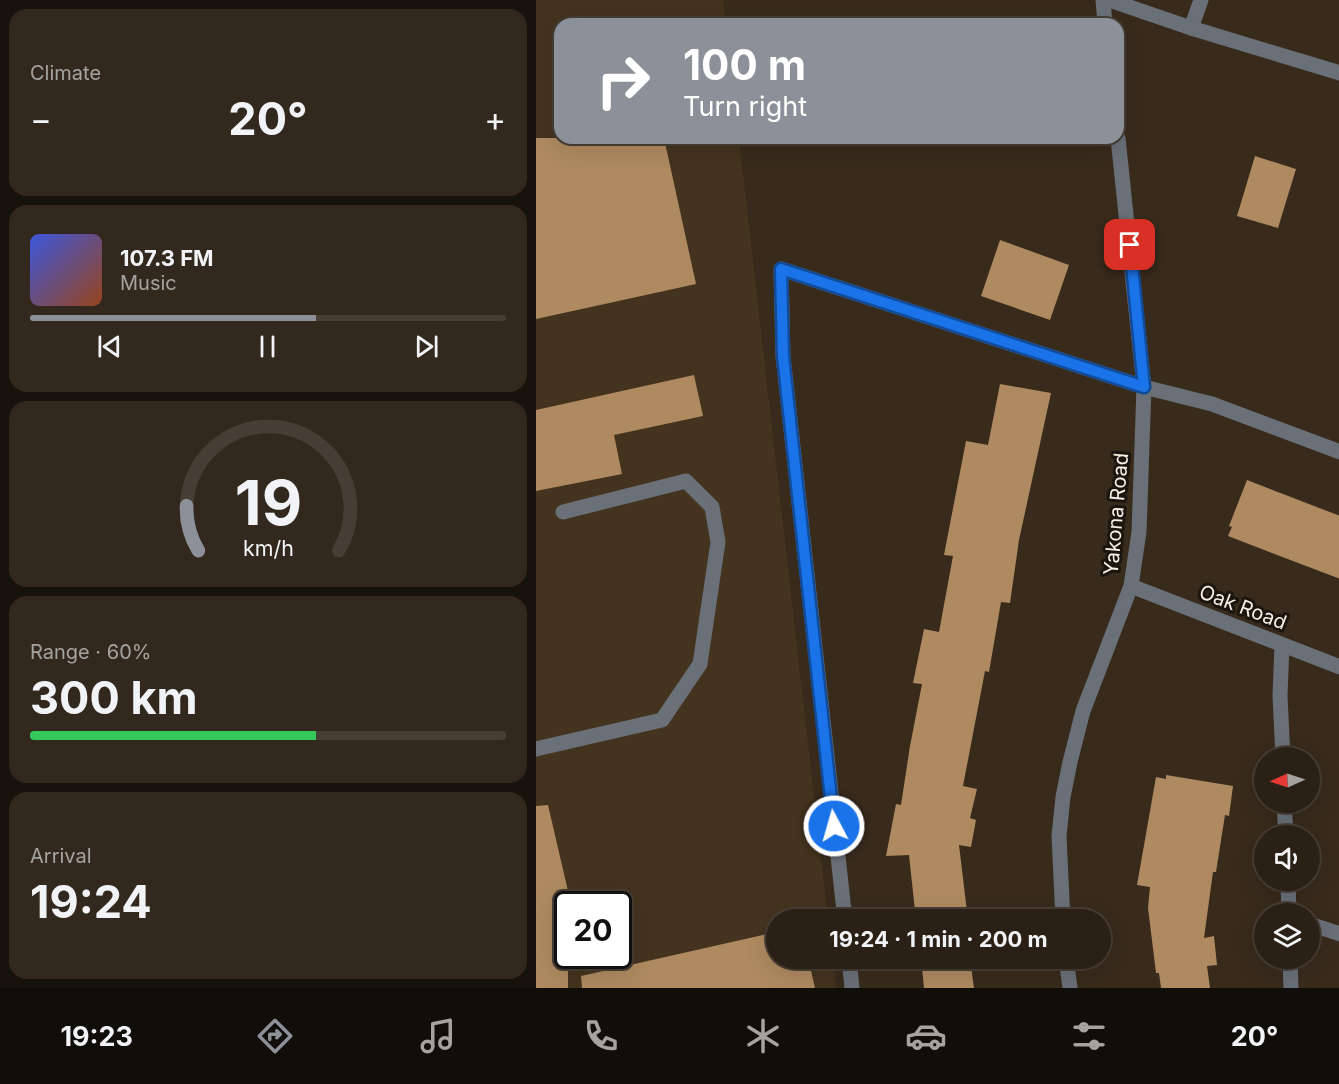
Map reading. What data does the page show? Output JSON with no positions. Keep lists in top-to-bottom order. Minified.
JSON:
{"streets":{"street":["Yakona Road","Oak Road"]},"crossings":[["Yakona Road","Oak Road"]],"north":"left","page":{"tile":["Climate",["Range · 60%","300 km"],["Arrival","19:24"]],"turn":["100 m","Turn right"],"heat":["−","20°","+"],"song":["107.3 FM","Music"],"limit":"20","trip":"19:24 · 1 min · 200 m","tabs":["19:23","20°"],"gauge":["19","km/h"]}}
